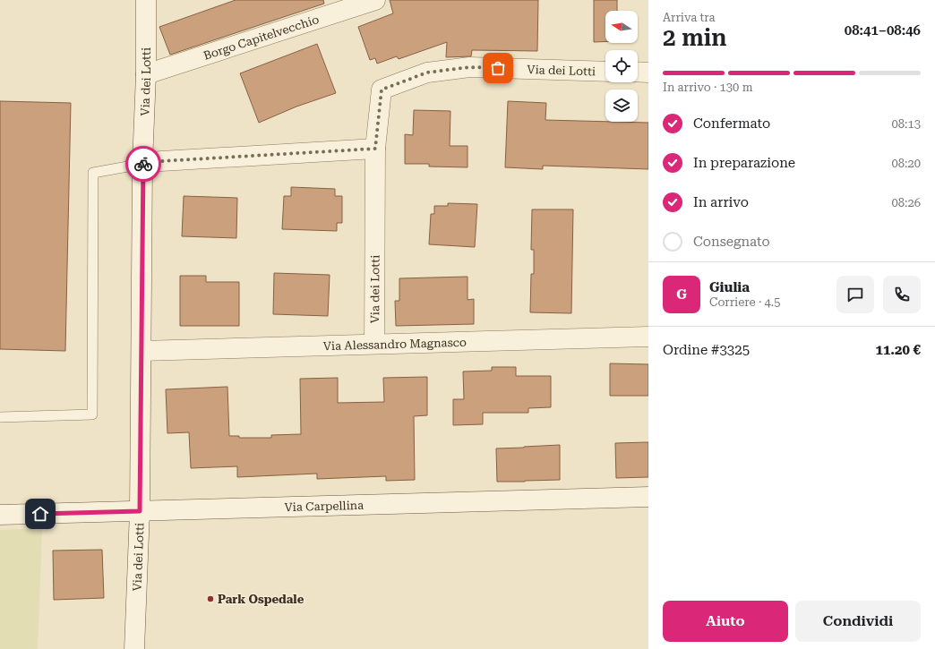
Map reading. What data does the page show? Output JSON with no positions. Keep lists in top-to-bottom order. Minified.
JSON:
{"streets":{"street":["Borgo Capitelvecchio","Via dei Lotti","Via Alessandro Magnasco","Via Carpellina"]},"crossings":[["Borgo Capitelvecchio","Via dei Lotti"],["Via dei Lotti","Via Alessandro Magnasco"],["Via dei Lotti","Via Carpellina"]],"places":["Park Ospedale"],"north":"left","page":{"heading":["2 min","Arriva tra","08:41–08:46"],"panel":["Giulia","Corriere · 4.5","Ordine #3325","11.20 €"],"bar":"In arrivo · 130 m","list":[["Confermato","08:13"],["In preparazione","08:20"],["In arrivo","08:26"],"Consegnato"],"round":"G","buttons":["Aiuto","Condividi"]}}
